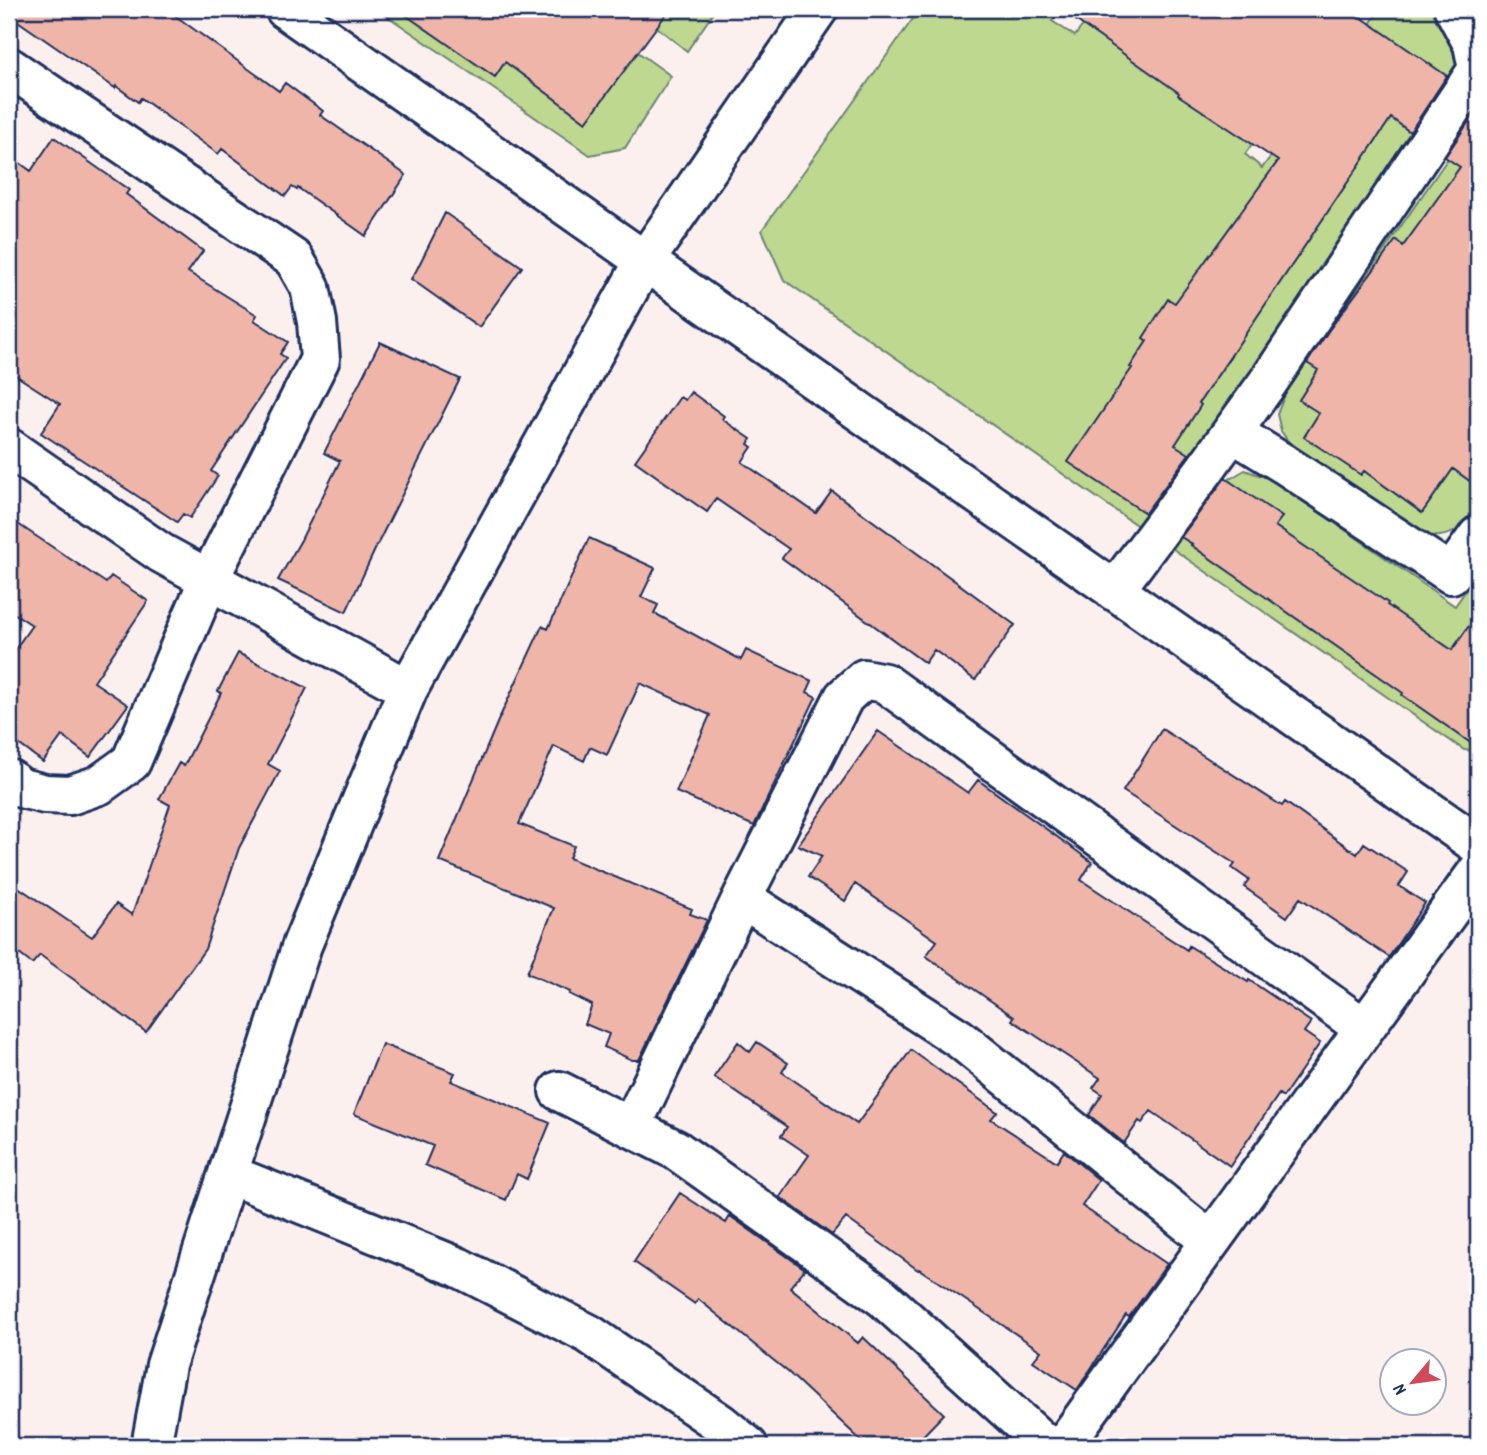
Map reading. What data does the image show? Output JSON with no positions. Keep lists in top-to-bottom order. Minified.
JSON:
{"north":"bottom left"}
